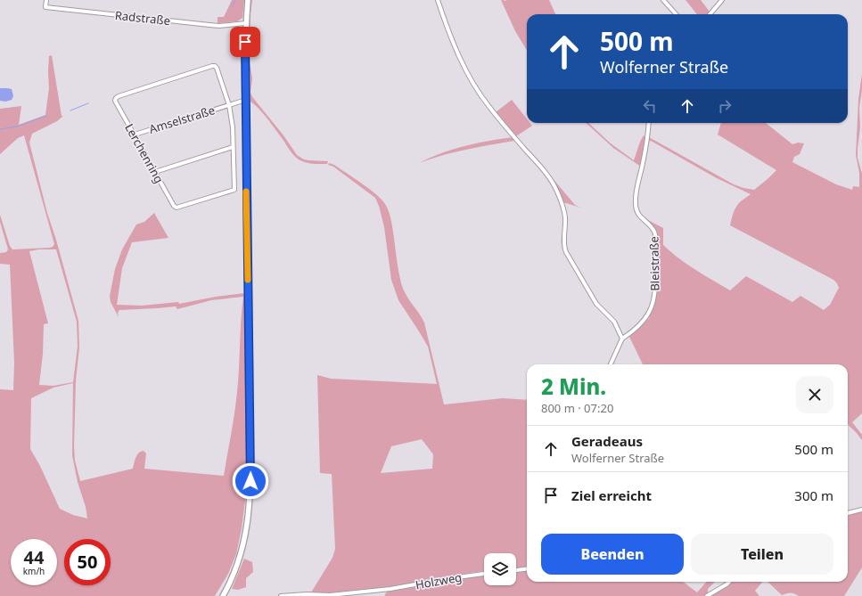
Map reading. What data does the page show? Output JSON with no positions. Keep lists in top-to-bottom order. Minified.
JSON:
{"streets":{"street":["Radstraße","Amselstraße","Lerchenring","Bleistraße","Holzweg"]},"crossings":[["Amselstraße","Lerchenring"]],"page":{"turn":["500 m","Wolferner Straße"],"heading":["2 Min.","800 m · 07:20"],"list":[{"name":"Geradeaus","note":"Wolferner Straße","value":"500 m"},{"name":"Ziel erreicht","value":"300 m"}],"buttons":["Beenden","Teilen"],"speed":"44 km/h","limit":"50"}}
